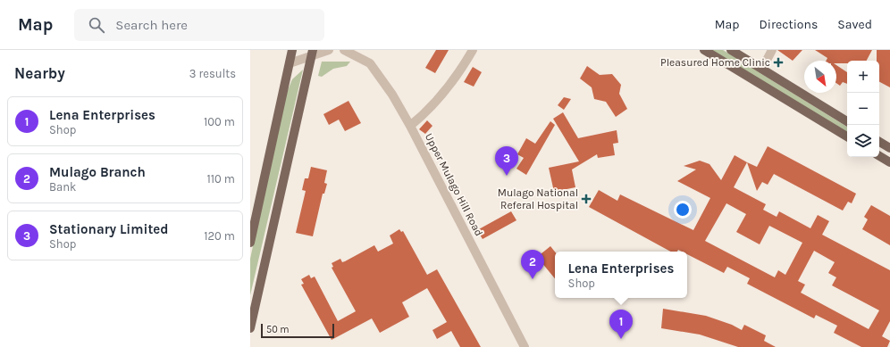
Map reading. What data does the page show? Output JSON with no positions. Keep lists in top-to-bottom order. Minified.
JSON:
{"streets":{"street":["Upper Mulago Hill Road"]},"places":{"health":["Pleasured Home Clinic","Mulago National Referal Hospital"]},"scale_bar":"50 m","north":"bottom right","page":{"header":"Map","search":"Search here","nav":["Map","Directions","Saved"],"heading":["Nearby","3 results"],"map_buttons":["+","−"],"list":[{"mark":"1","name":"Lena Enterprises","note":"Shop","value":"100 m"},{"mark":"2","name":"Mulago Branch","note":"Bank","value":"110 m"},{"mark":"3","name":"Stationary Limited","note":"Shop","value":"120 m"}],"pins":["3","2","1"],"popup":["Lena Enterprises","Shop"],"scale":"50 m"}}
